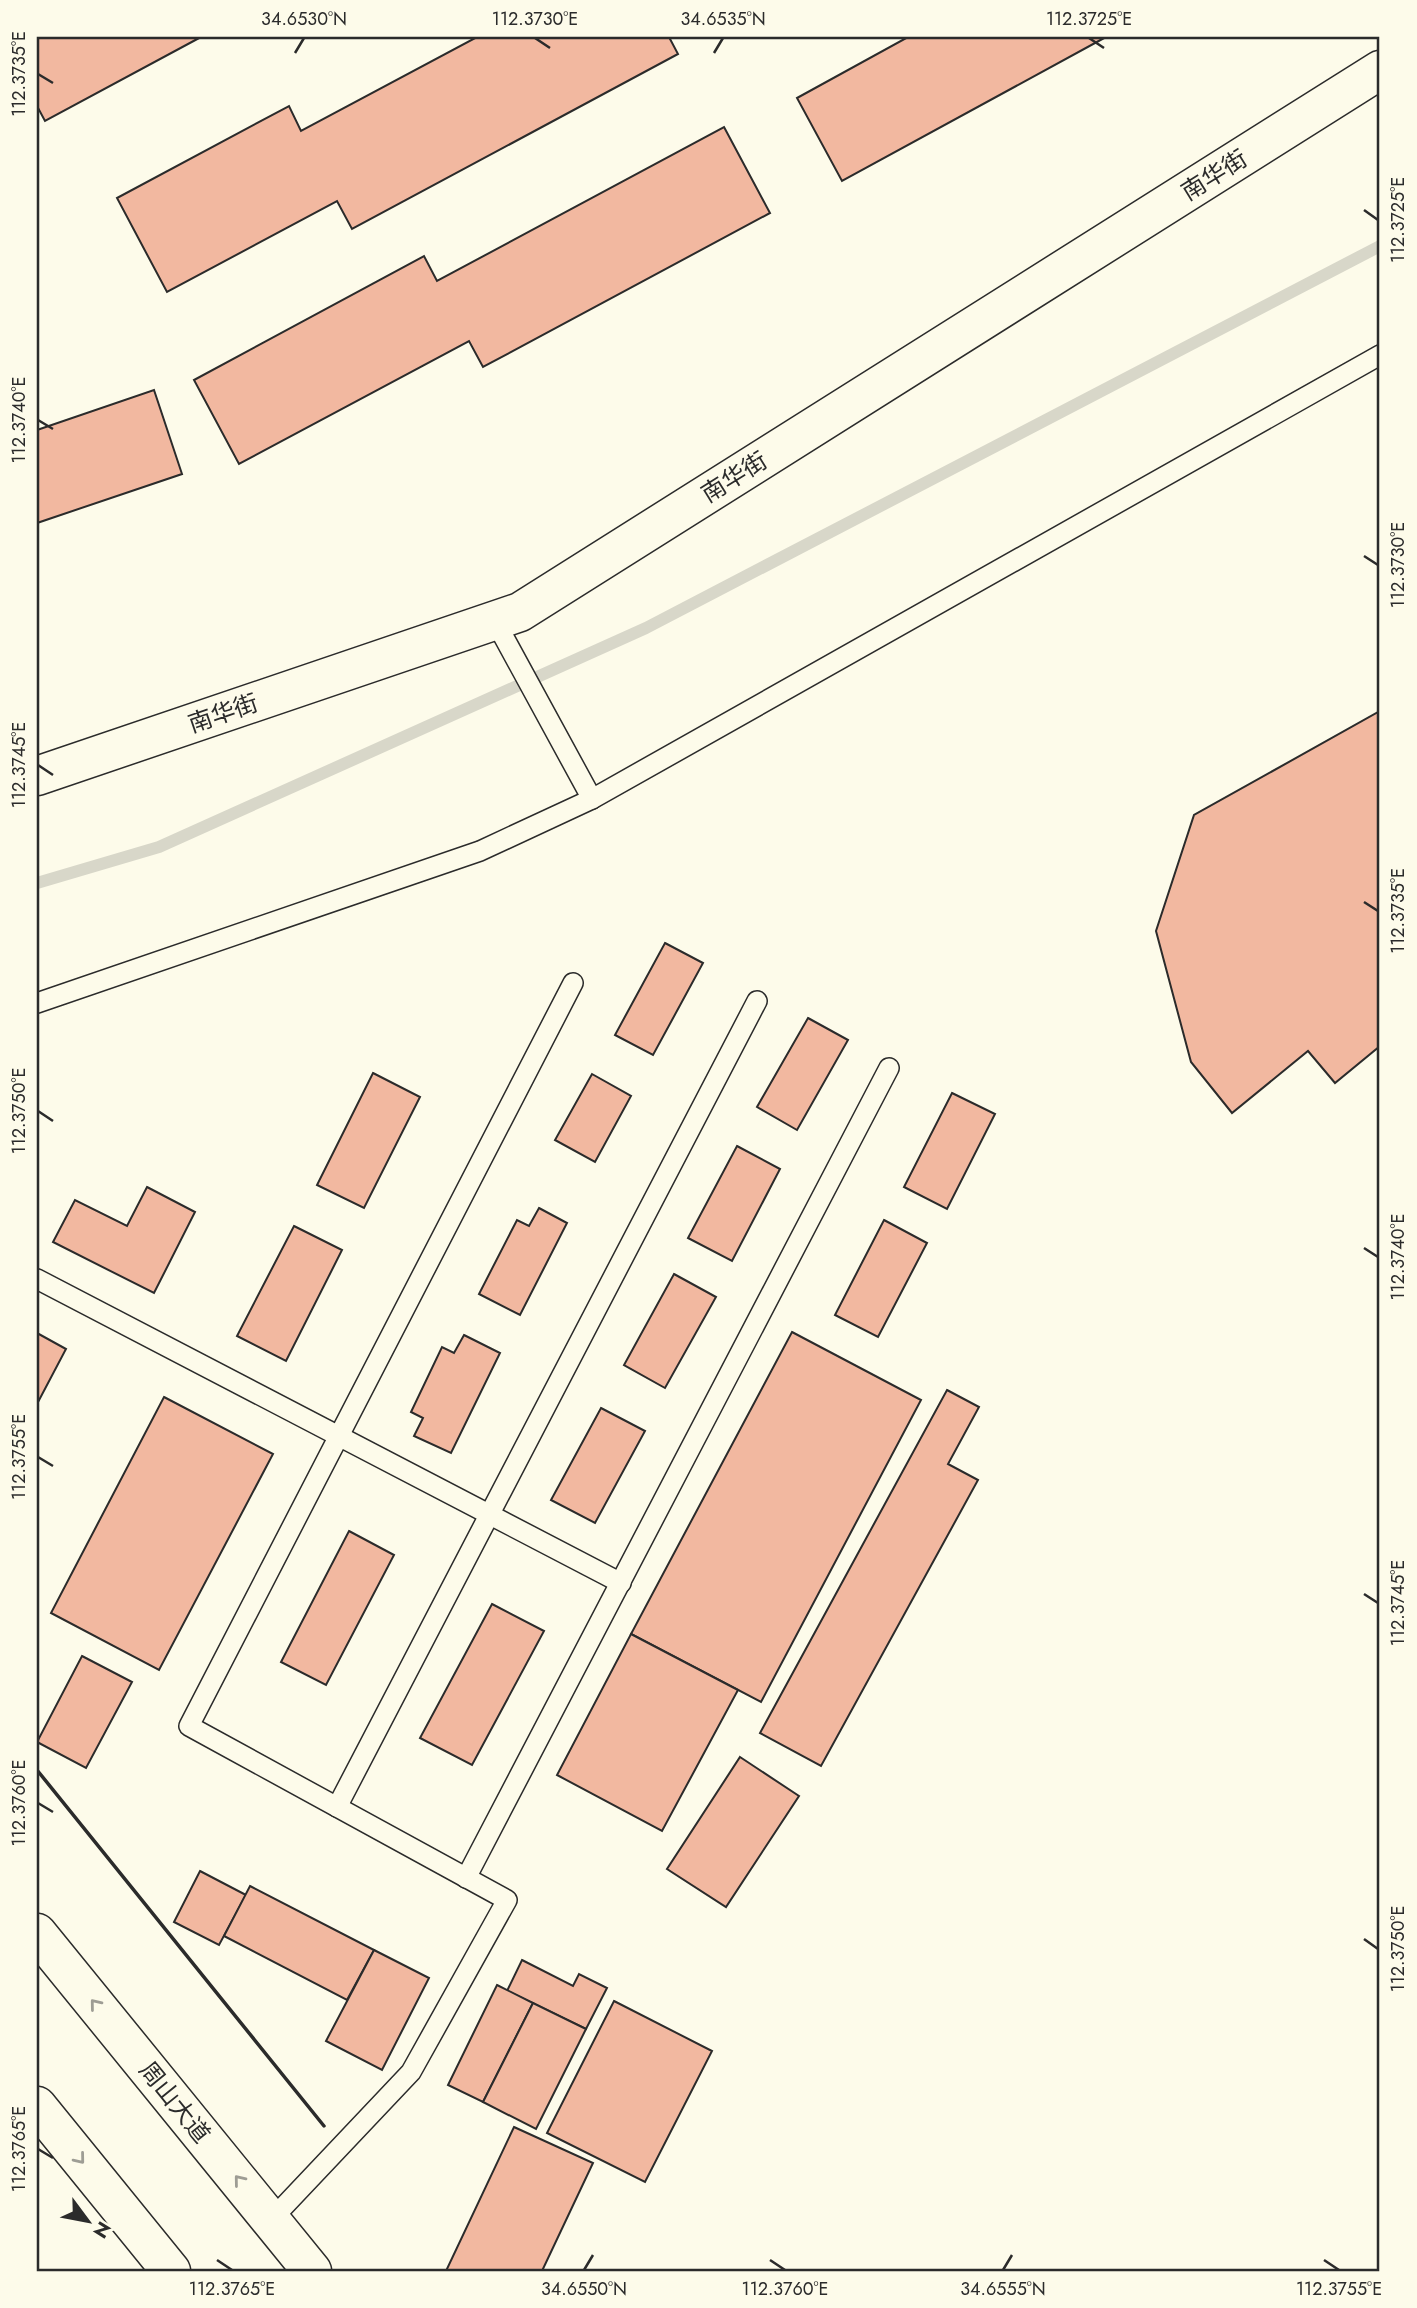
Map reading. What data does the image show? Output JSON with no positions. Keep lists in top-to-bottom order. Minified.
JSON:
{"streets":{"street":["南华街","周山大道"]},"north":"bottom right","coordinates":["34.6530°N","112.3730°E","34.6535°N","112.3725°E","112.3735°E","112.3740°E","112.3745°E","112.3750°E","112.3755°E","112.3760°E","112.3765°E","34.6550°N","34.6555°N"]}
